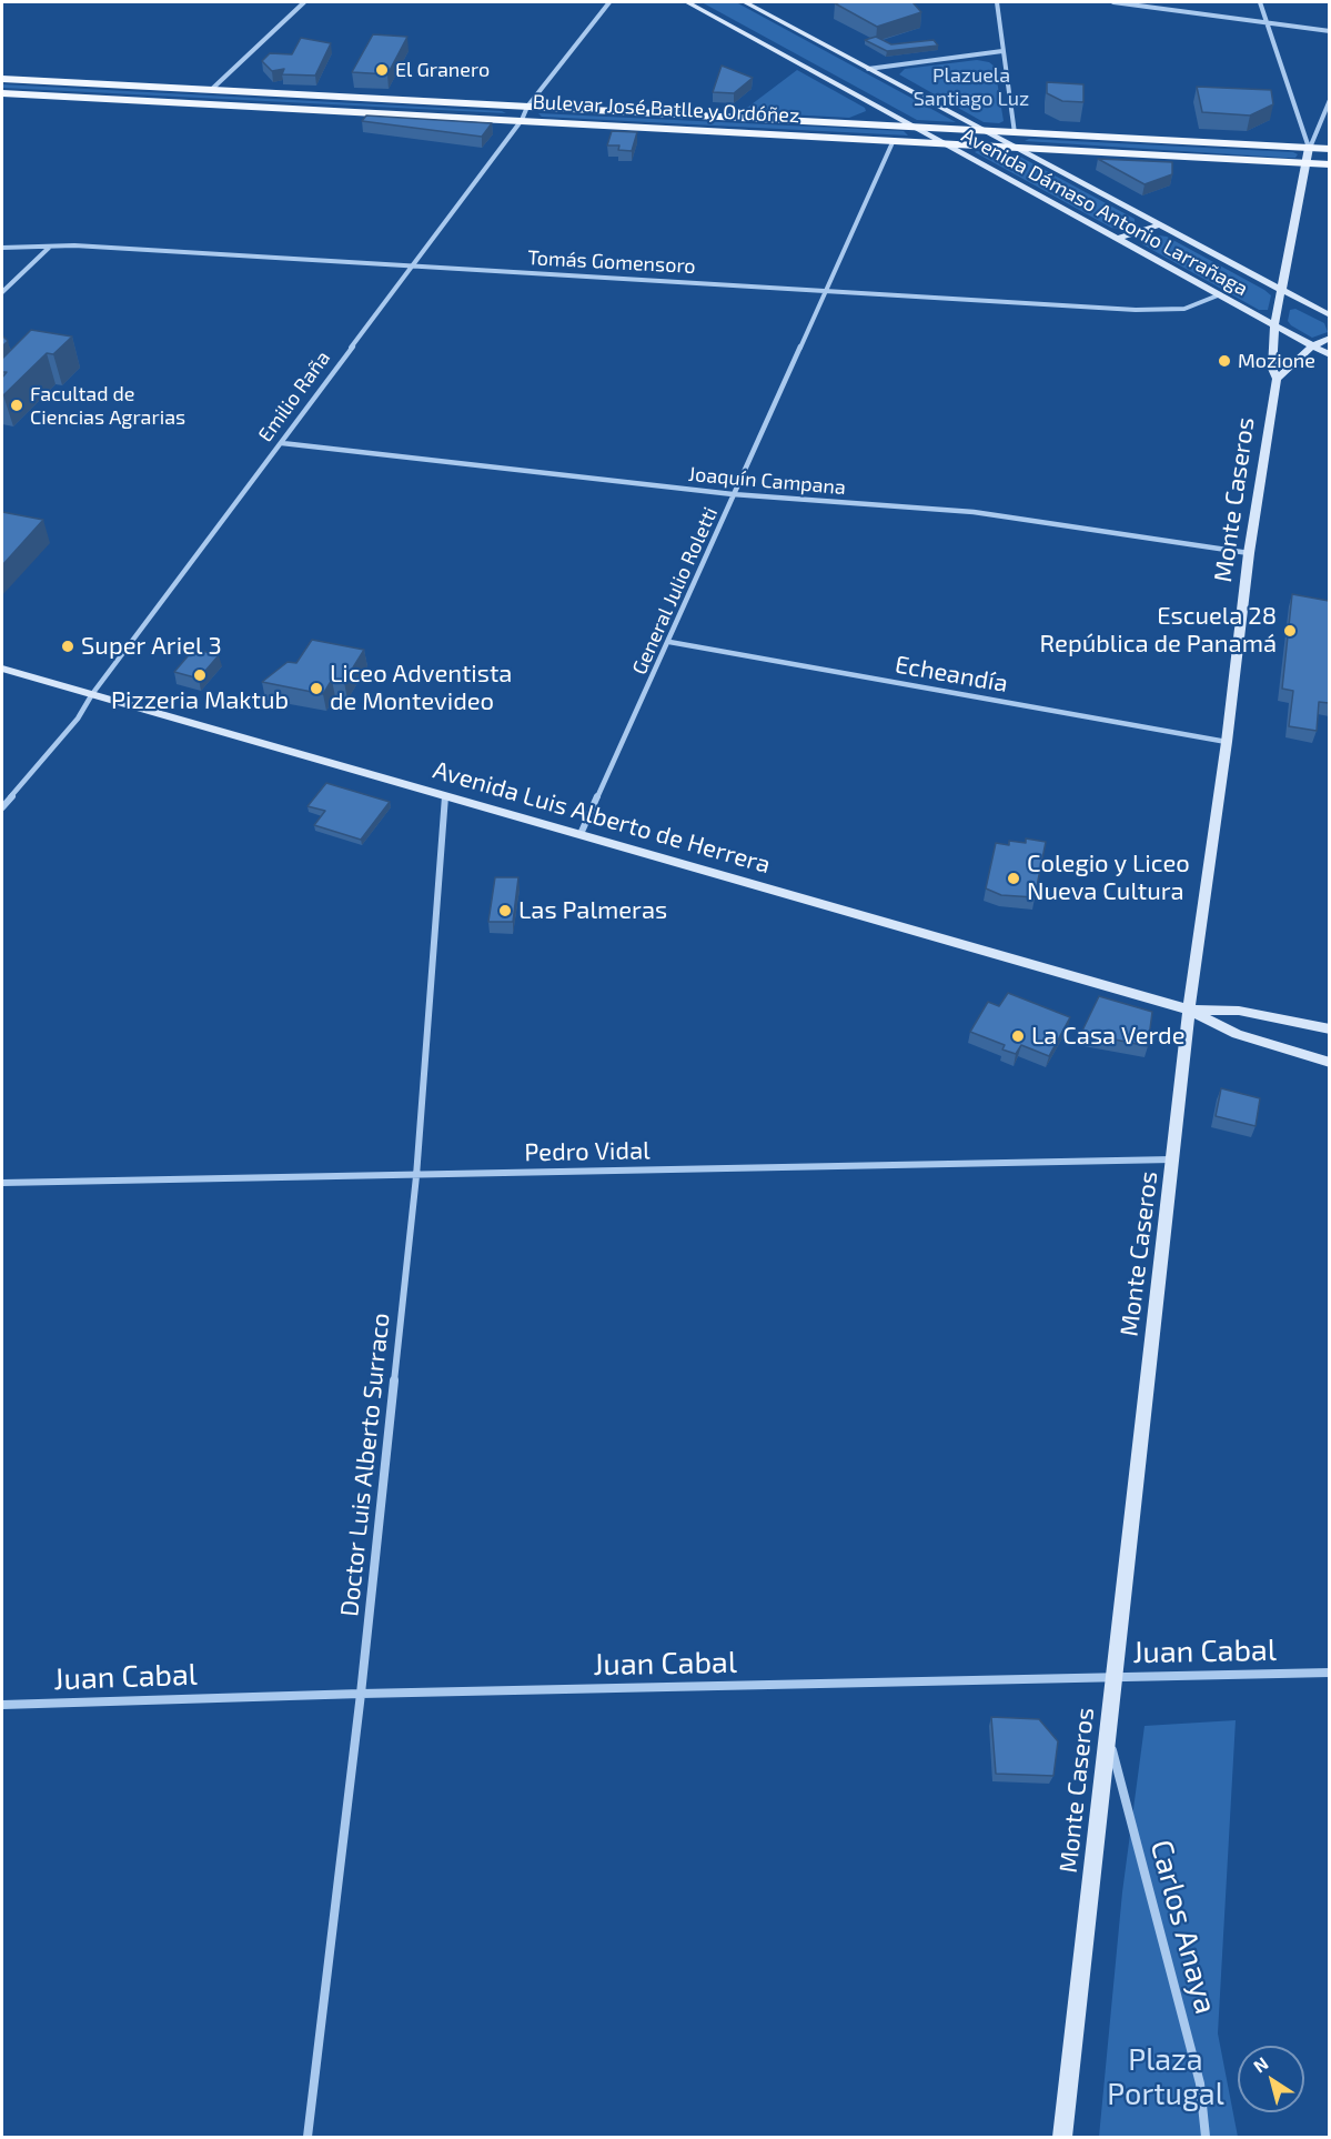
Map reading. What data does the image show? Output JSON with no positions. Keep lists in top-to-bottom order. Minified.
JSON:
{"streets":{"main road":["Bulevar José Batlle y Ordóñez"],"street":["Avenida Dámaso Antonio Larrañaga","Tomás Gomensoro","Emilio Raña","Joaquín Campana","Monte Caseros","General Julio Roletti","Echeandía","Avenida Luis Alberto de Herrera","Pedro Vidal","Doctor Luis Alberto Surraco","Juan Cabal","Carlos Anaya"]},"crossings":[["Bulevar José Batlle y Ordóñez","Avenida Dámaso Antonio Larrañaga"],["Bulevar José Batlle y Ordóñez","Emilio Raña"],["Bulevar José Batlle y Ordóñez","Monte Caseros"],["Bulevar José Batlle y Ordóñez","General Julio Roletti"],["Avenida Dámaso Antonio Larrañaga","Tomás Gomensoro"],["Avenida Dámaso Antonio Larrañaga","Monte Caseros"],["Tomás Gomensoro","Emilio Raña"],["Tomás Gomensoro","General Julio Roletti"],["Emilio Raña","Joaquín Campana"],["Emilio Raña","Avenida Luis Alberto de Herrera"],["Joaquín Campana","Monte Caseros"],["Joaquín Campana","General Julio Roletti"],["Monte Caseros","Echeandía"],["Monte Caseros","Avenida Luis Alberto de Herrera"],["Monte Caseros","Pedro Vidal"],["Monte Caseros","Juan Cabal"],["Monte Caseros","Carlos Anaya"],["General Julio Roletti","Echeandía"],["General Julio Roletti","Avenida Luis Alberto de Herrera"],["Avenida Luis Alberto de Herrera","Doctor Luis Alberto Surraco"],["Pedro Vidal","Doctor Luis Alberto Surraco"],["Doctor Luis Alberto Surraco","Juan Cabal"]],"parks":["Plazuela Santiago Luz","Plaza Portugal"],"places":["El Granero","Mozione","Facultad de Ciencias Agrarias","Escuela 28 República de Panamá","Super Ariel 3","Pizzeria Maktub","Liceo Adventista de Montevideo","Colegio y Liceo Nueva Cultura","Las Palmeras","La Casa Verde"],"north":"top left"}
